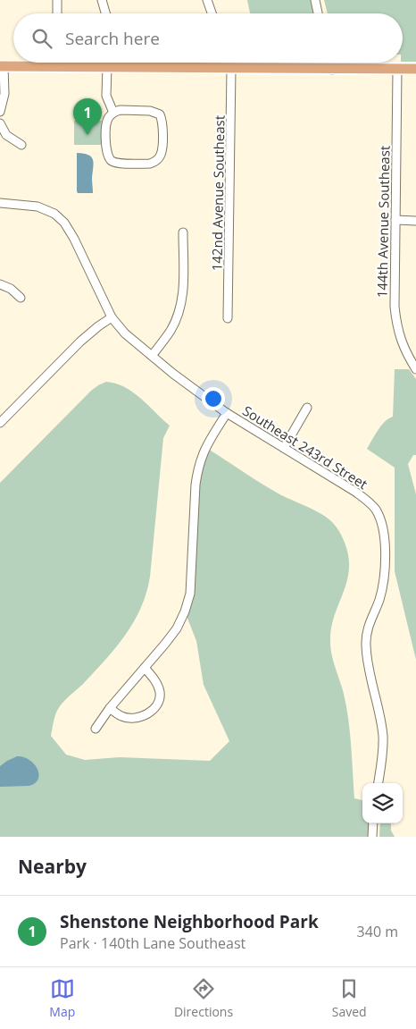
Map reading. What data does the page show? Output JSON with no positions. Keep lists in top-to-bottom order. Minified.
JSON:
{"streets":{"street":["142nd Avenue Southeast","144th Avenue Southeast","Southeast 243rd Street"]},"page":{"search":"Search here","pins":"1","heading":"Nearby","list":[{"mark":"1","name":"Shenstone Neighborhood Park","note":"Park · 140th Lane Southeast","value":"340 m"}],"nav":["Map","Directions","Saved"]}}
